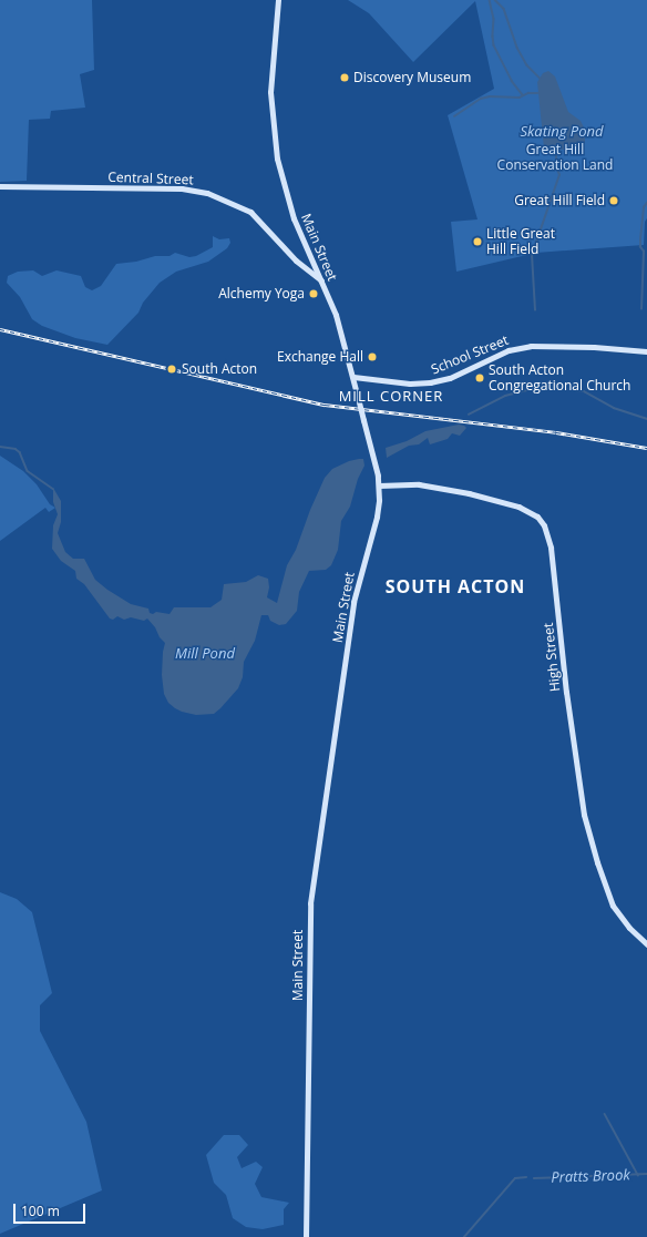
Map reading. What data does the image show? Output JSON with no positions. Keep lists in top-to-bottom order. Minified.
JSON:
{"streets":{"street":["Central Street","Main Street","School Street","High Street"]},"crossings":[["Central Street","Main Street"],["Main Street","School Street"],["Main Street","High Street"]],"districts":["MILL CORNER","SOUTH ACTON"],"water":["Skating Pond","Mill Pond","Pratts Brook"],"parks":["Great Hill Conservation Land"],"places":["Discovery Museum","Great Hill Field","Little Great Hill Field","Alchemy Yoga","Exchange Hall","South Acton","South Acton Congregational Church"],"scale_bar":"100 m"}
